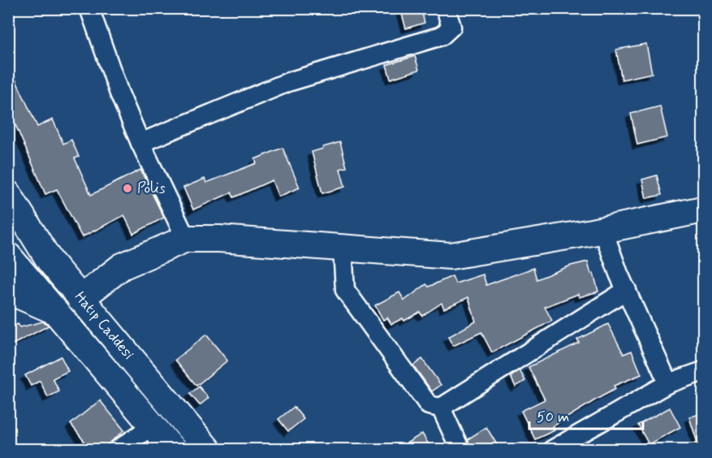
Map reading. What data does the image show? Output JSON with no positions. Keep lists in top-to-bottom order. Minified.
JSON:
{"streets":{"street":["Hatıp Caddesi"]},"places":["Polis"],"scale_bar":"50 m"}
